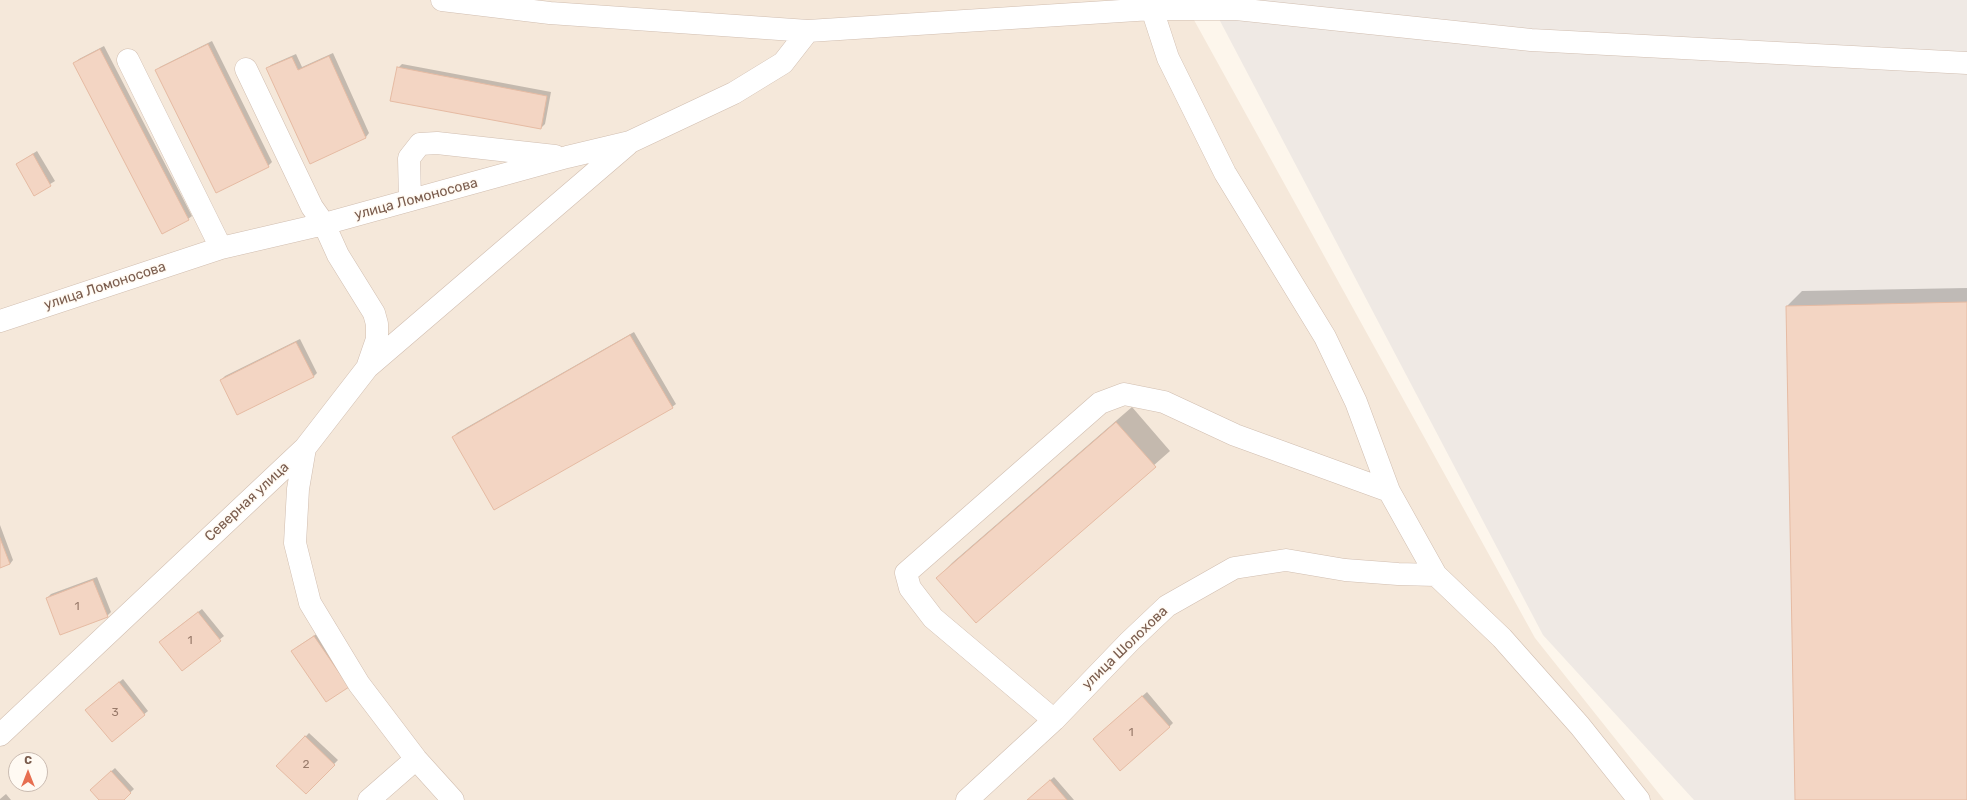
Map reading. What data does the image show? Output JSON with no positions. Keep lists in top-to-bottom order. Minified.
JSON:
{"streets":{"street":["улица Ломоносова","Северная улица","улица Шолохова"]},"crossings":[["улица Ломоносова","Северная улица"]],"house_numbers":["1","1","3","1","2"],"north":"top"}
